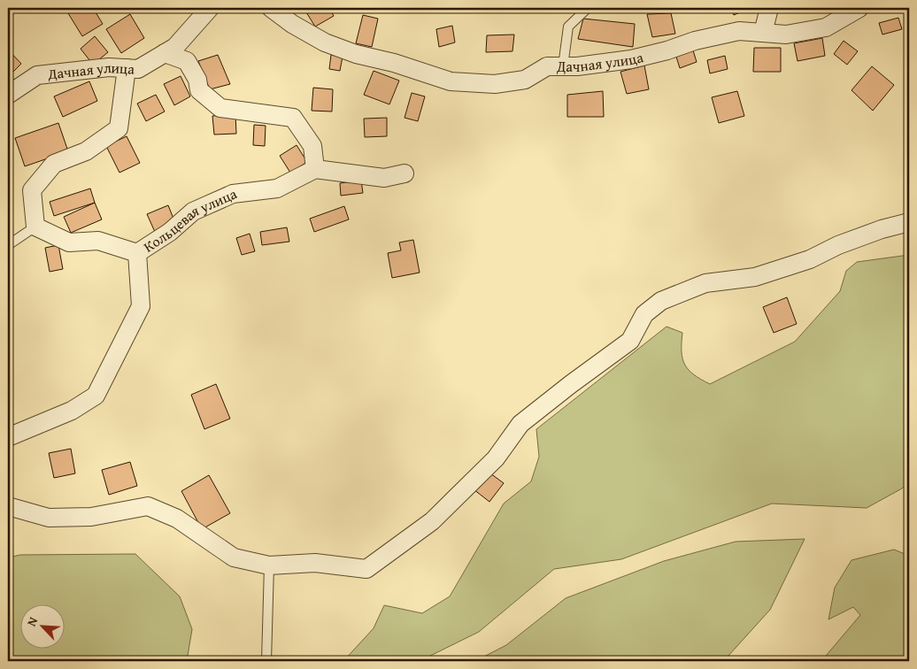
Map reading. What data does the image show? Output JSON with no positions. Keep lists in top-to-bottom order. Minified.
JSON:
{"streets":{"street":["Дачная улица","Кольцевая улица"]},"north":"top left"}
